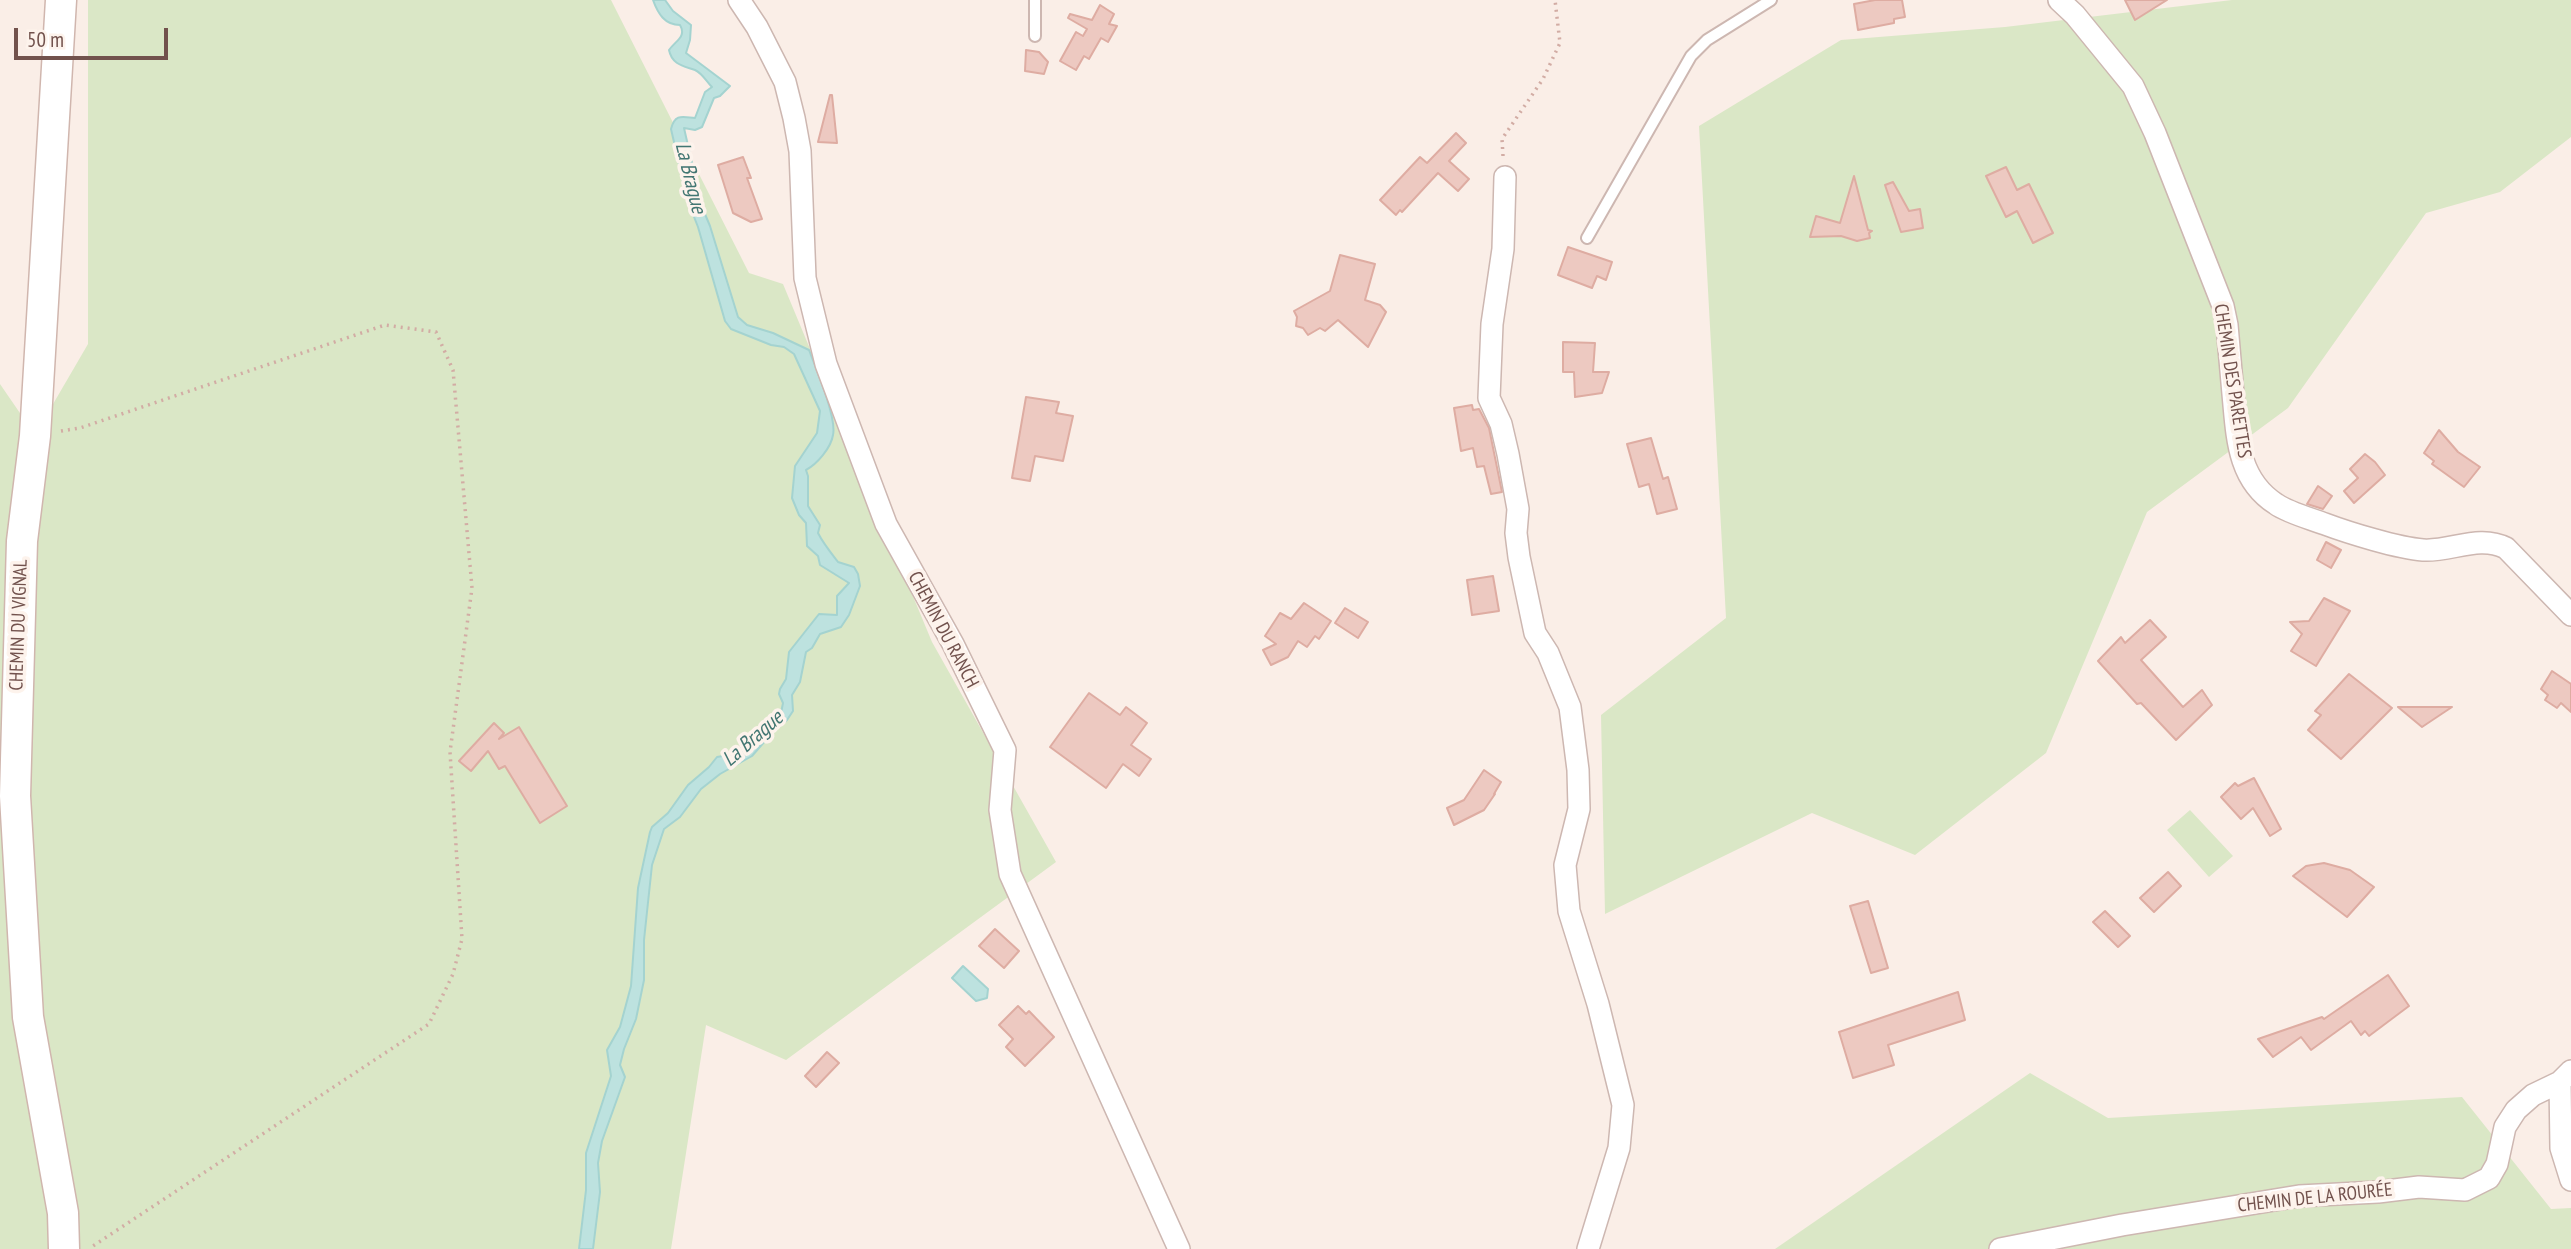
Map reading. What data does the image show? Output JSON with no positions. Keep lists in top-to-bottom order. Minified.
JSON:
{"streets":{"street":["CHEMIN DES PARETTES","CHEMIN DU VIGNAL","CHEMIN DU RANCH","CHEMIN DE LA ROURÉE"]},"water":["La Brague"],"scale_bar":"50 m"}
